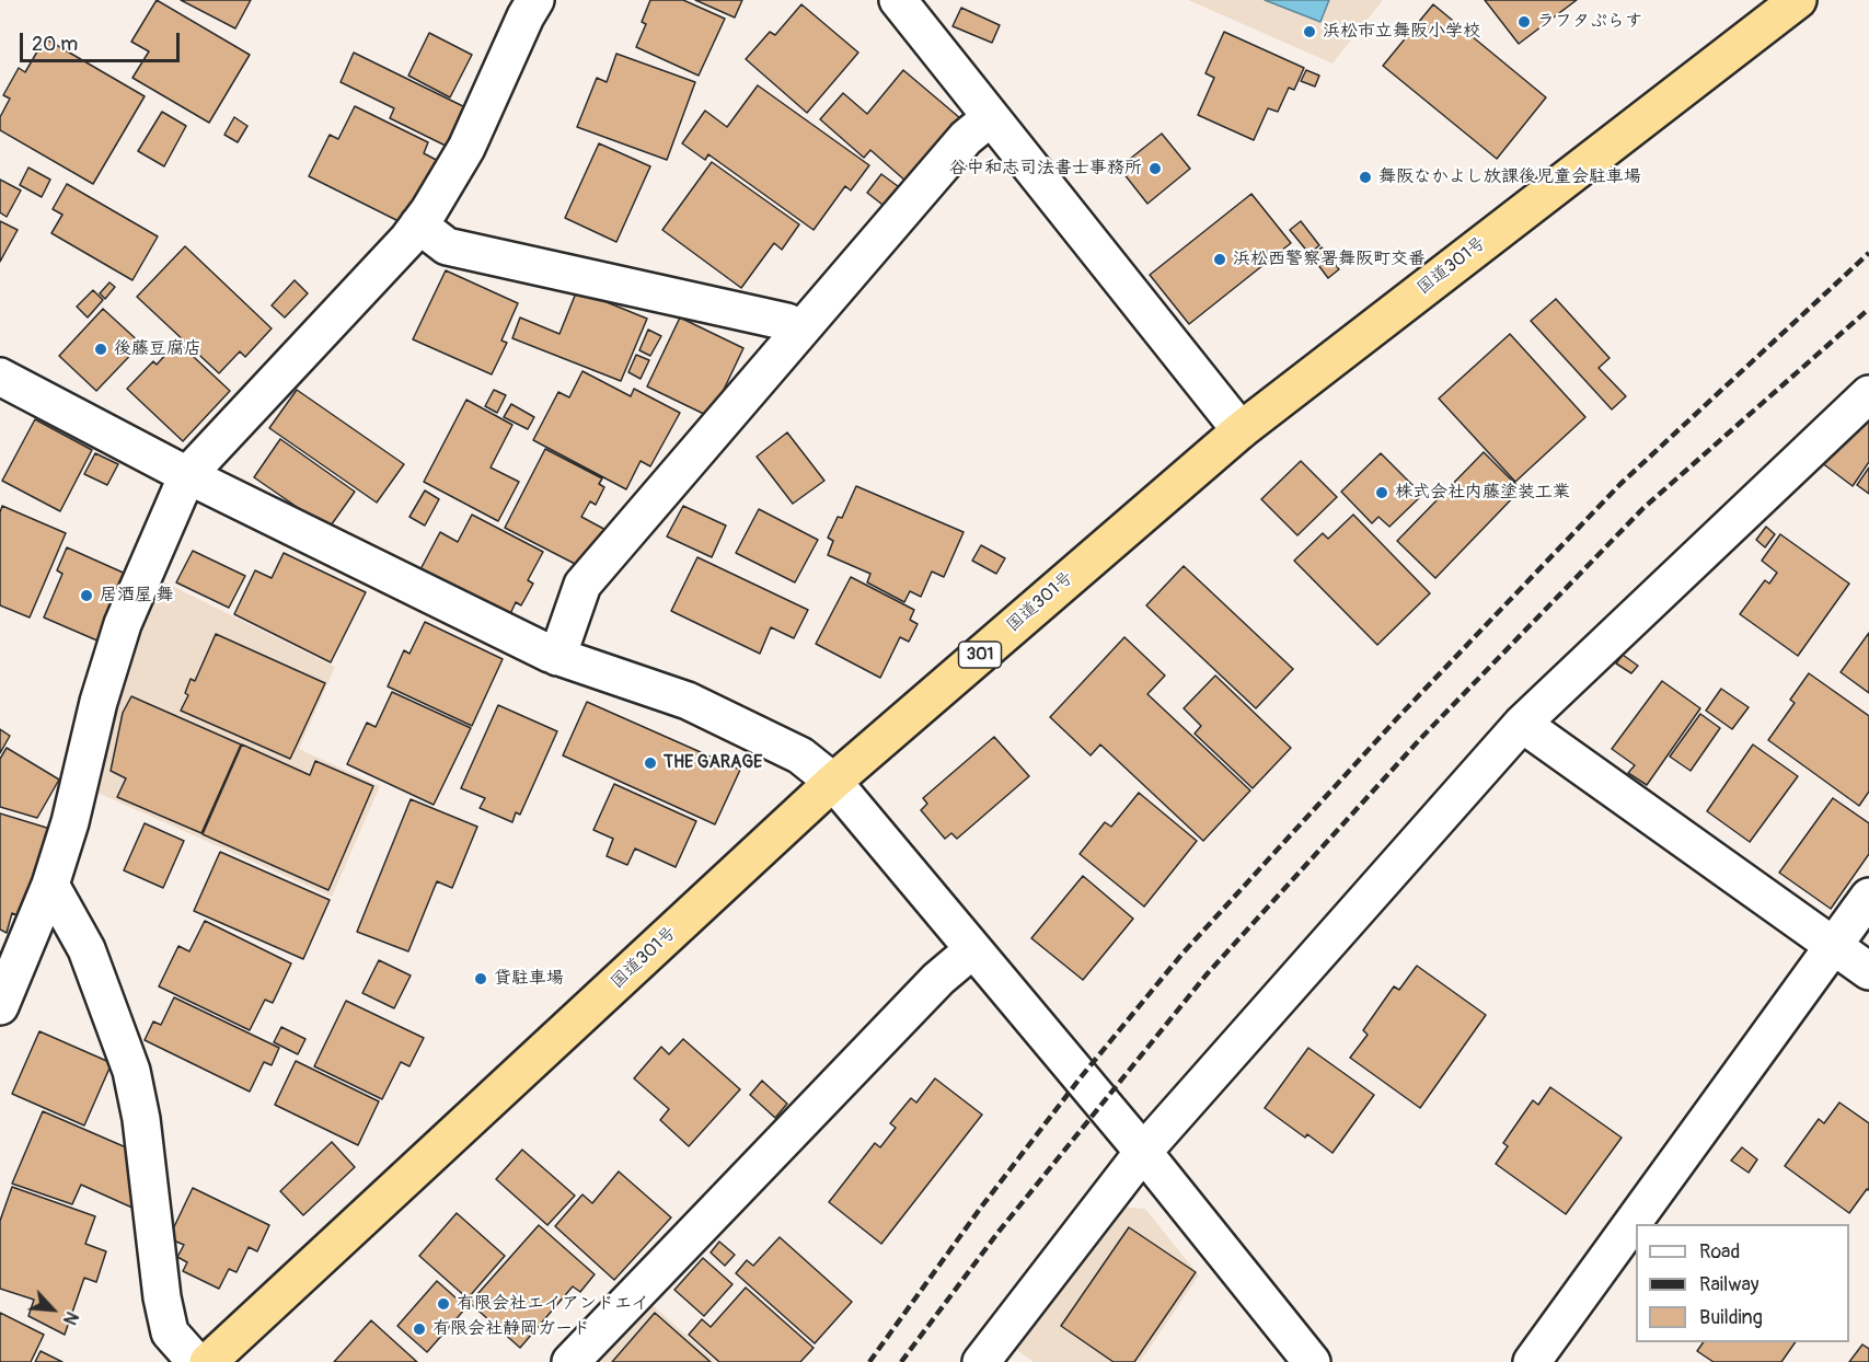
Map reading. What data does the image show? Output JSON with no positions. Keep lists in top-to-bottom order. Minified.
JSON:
{"streets":{"highway":["国道301号","301"]},"places":["ラフタぷらす","浜松市立舞阪小学校","谷中和志司法書士事務所","舞阪なかよし放課後児童会駐車場","浜松西警察署舞阪町交番","後藤豆腐店","株式会社内藤塗装工業","居酒屋 舞","THE GARAGE","貸駐車場","有限会社エイアンドエイ","有限会社静岡ガード"],"legend":["Road","Railway","Building"],"scale_bar":"20 m","north":"bottom right"}
